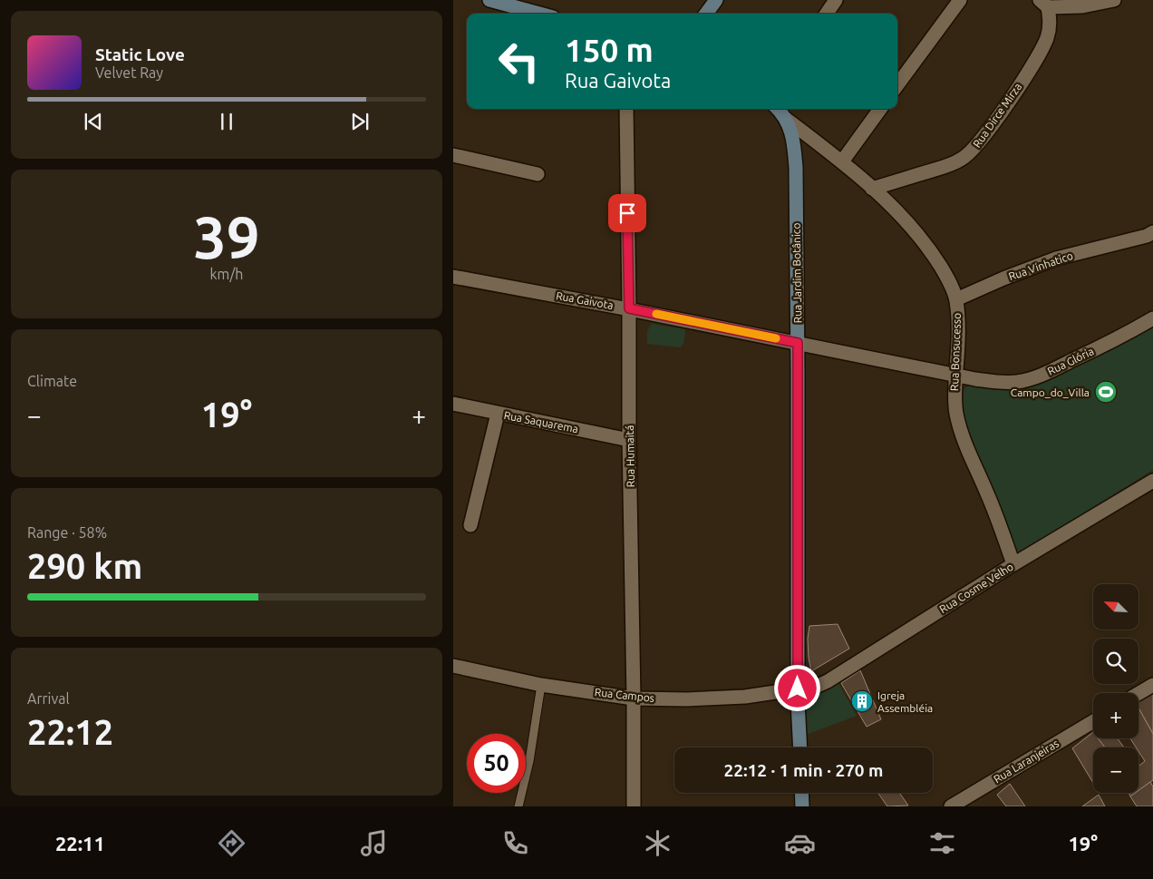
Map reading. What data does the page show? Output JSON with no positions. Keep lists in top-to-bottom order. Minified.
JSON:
{"streets":{"main road":["Rua Jardim Botânico"],"street":["Rua Dirce Mirza","Rua Vinhatico","Rua Gaivota","Rua Bonsucesso","Rua Glória","Rua Saquarema","Rua Humaitá","Rua Cosme Velho","Rua Campos","Rua Laranjeiras"]},"crossings":[["Rua Dirce Mirza","Rua Bonsucesso"],["Rua Vinhatico","Rua Bonsucesso"],["Rua Jardim Botânico","Rua Gaivota"],["Rua Jardim Botânico","Rua Bonsucesso"],["Rua Jardim Botânico","Rua Cosme Velho"],["Rua Jardim Botânico","Rua Campos"],["Rua Gaivota","Rua Bonsucesso"],["Rua Gaivota","Rua Glória"],["Rua Gaivota","Rua Humaitá"],["Rua Bonsucesso","Rua Glória"],["Rua Bonsucesso","Rua Cosme Velho"],["Rua Saquarema","Rua Humaitá"],["Rua Humaitá","Rua Campos"],["Rua Cosme Velho","Rua Campos"]],"places":{"sports":["Campo_do_Villa"],"building":["Igreja Assembléia"]},"north":"top left","page":{"turn":["150 m","Rua Gaivota"],"song":["Static Love","Velvet Ray"],"tile":[["39","km/h"],"Climate",["Range · 58%","290 km"],["Arrival","22:12"]],"heat":["−","19°","+"],"map_buttons":["+","−"],"limit":"50","trip":"22:12 · 1 min · 270 m","tabs":["22:11","19°"]}}
